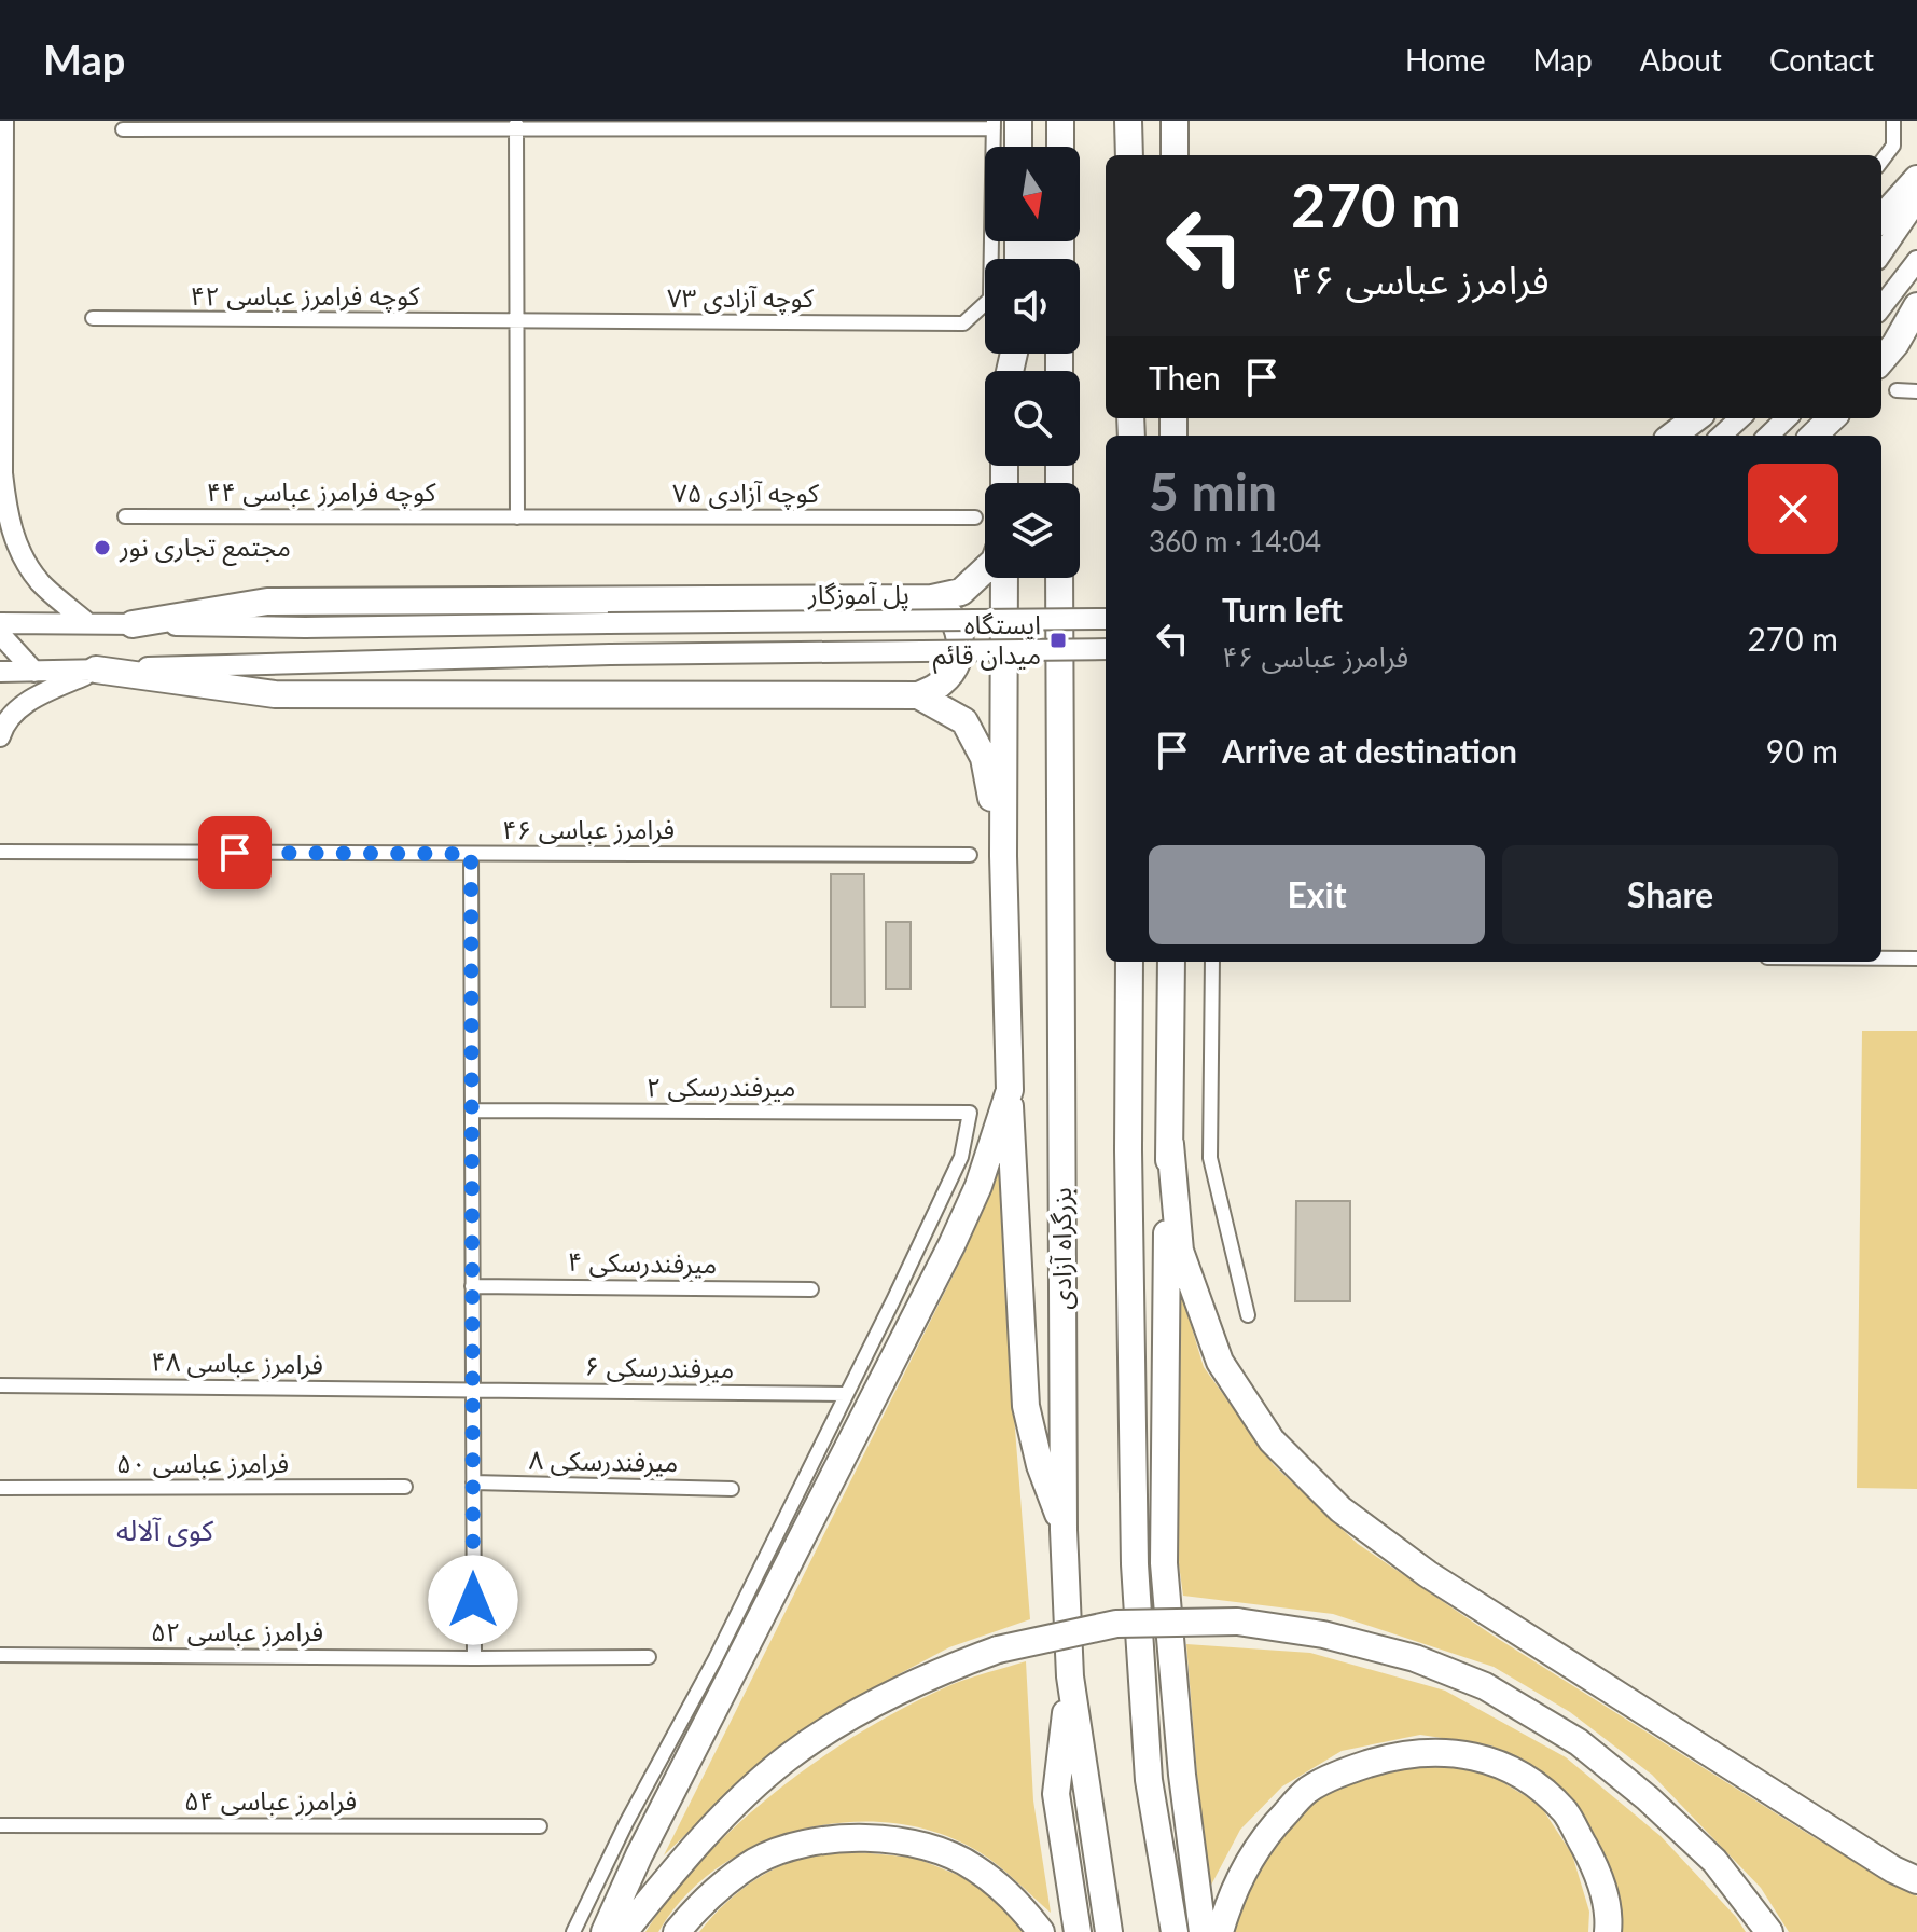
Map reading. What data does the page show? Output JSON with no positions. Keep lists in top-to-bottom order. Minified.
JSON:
{"streets":{"highway":["بزرگراه آزادی"],"main road":["پل آموزگار"],"street":["کوچه فرامرز عباسی ۴۲","کوچه آزادی ۷۳","کوچه فرامرز عباسی ۴۴","کوچه آزادی ۷۵","فرامرز عباسی ۴۶","میرفندرسکی ۲","میرفندرسکی ۴","فرامرز عباسی ۴۸","میرفندرسکی ۶","میرفندرسکی ۸","فرامرز عباسی ۵۰","فرامرز عباسی ۵۲","فرامرز عباسی ۵۴"]},"crossings":[["کوچه فرامرز عباسی ۴۲","کوچه آزادی ۷۳"],["کوچه فرامرز عباسی ۴۴","کوچه آزادی ۷۵"],["میرفندرسکی ۲","میرفندرسکی ۶"],["فرامرز عباسی ۴۸","میرفندرسکی ۶"]],"districts":["کوی آلاله"],"places":{"other":["مجتمع تجاری نور"],"transit":["ایستگاه میدان قائم"]},"north":"bottom","page":{"header":"Map","nav":["Home","Map","About","Contact"],"turn":["270 m","فرامرز عباسی ۴۶"],"then":"Then","heading":["5 min","360 m · 14:04"],"list":[{"name":"Turn left","note":"فرامرز عباسی ۴۶","value":"270 m"},{"name":"Arrive at destination","value":"90 m"}],"buttons":["Exit","Share"]}}
